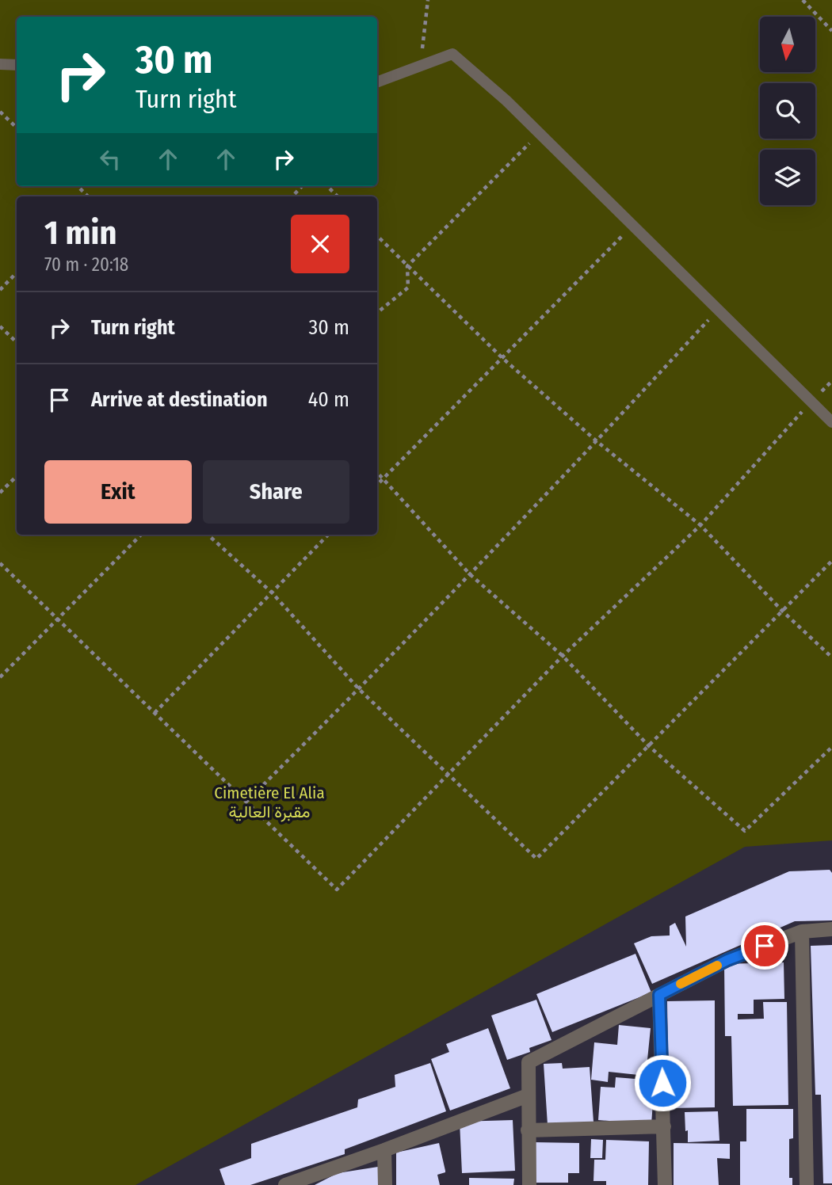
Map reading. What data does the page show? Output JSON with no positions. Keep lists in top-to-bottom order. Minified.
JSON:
{"parks":["Cimetière El Alia مقبرة العالية"],"north":"bottom","page":{"turn":["30 m","Turn right"],"heading":["1 min","70 m · 20:18"],"list":[{"name":"Turn right","value":"30 m"},{"name":"Arrive at destination","value":"40 m"}],"buttons":["Exit","Share"]}}
